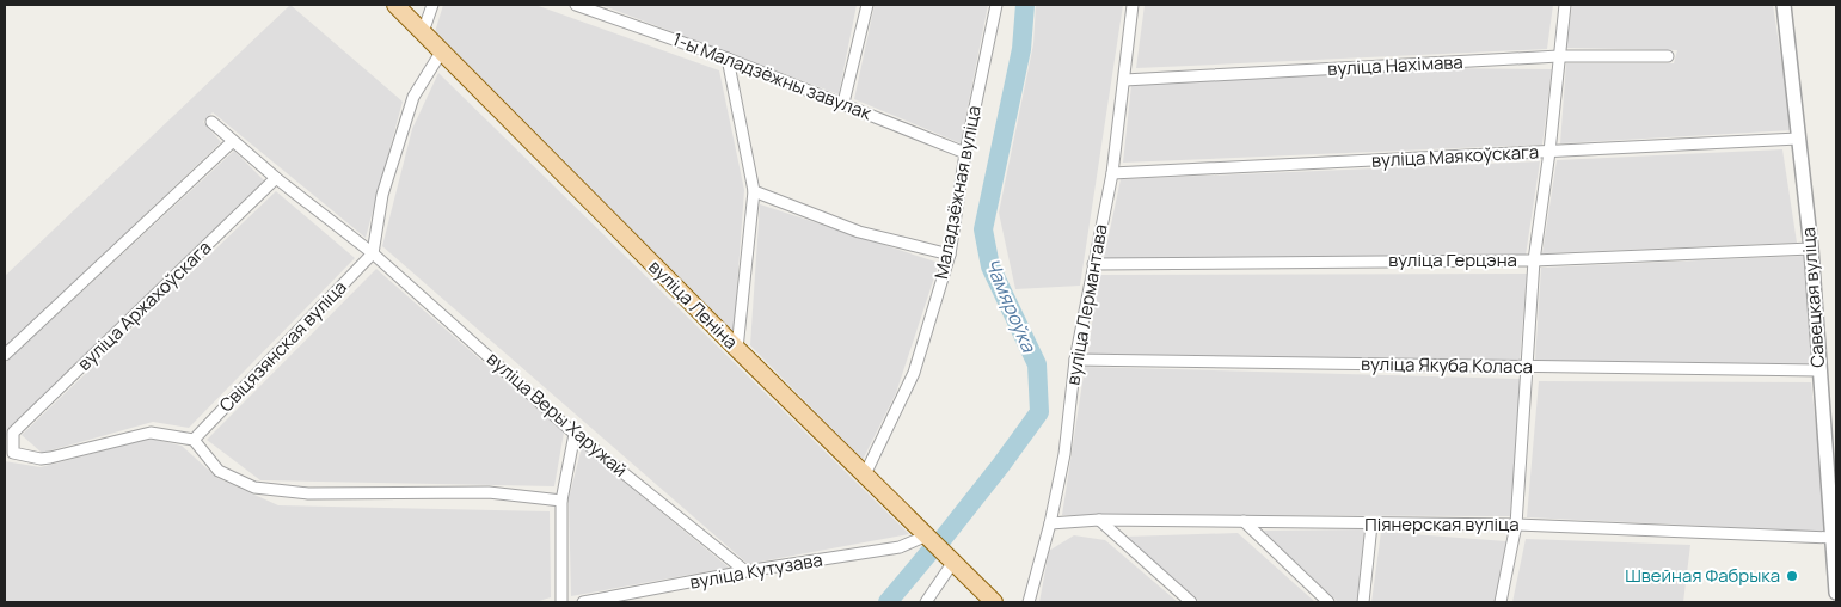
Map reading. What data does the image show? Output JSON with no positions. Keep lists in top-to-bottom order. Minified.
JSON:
{"streets":{"main road":["вуліца Леніна"],"street":["вуліца Нахімава","1-ы Маладзёжны завулак","вуліца Маякоўскага","Маладзёжная вуліца","вуліца Герцэна","Савецкая вуліца","вуліца Лермантава","вуліца Аржахоўскага","Свіцязянская вуліца","вуліца Якуба Коласа","вуліца Веры Харужай","Піянерская вуліца","вуліца Кутузава"]},"crossings":[["вуліца Нахімава","вуліца Лермантава"],["1-ы Маладзёжны завулак","Маладзёжная вуліца"],["вуліца Маякоўскага","Савецкая вуліца"],["вуліца Маякоўскага","вуліца Лермантава"],["Маладзёжная вуліца","вуліца Леніна"],["вуліца Герцэна","Савецкая вуліца"],["вуліца Герцэна","вуліца Лермантава"],["Савецкая вуліца","вуліца Якуба Коласа"],["Савецкая вуліца","Піянерская вуліца"],["вуліца Леніна","вуліца Кутузава"],["вуліца Лермантава","вуліца Якуба Коласа"],["вуліца Лермантава","Піянерская вуліца"],["вуліца Аржахоўскага","вуліца Веры Харужай"],["Свіцязянская вуліца","вуліца Веры Харужай"],["вуліца Веры Харужай","вуліца Кутузава"]],"water":["Чамяроўка"],"places":["Швейная Фабрыка"]}
